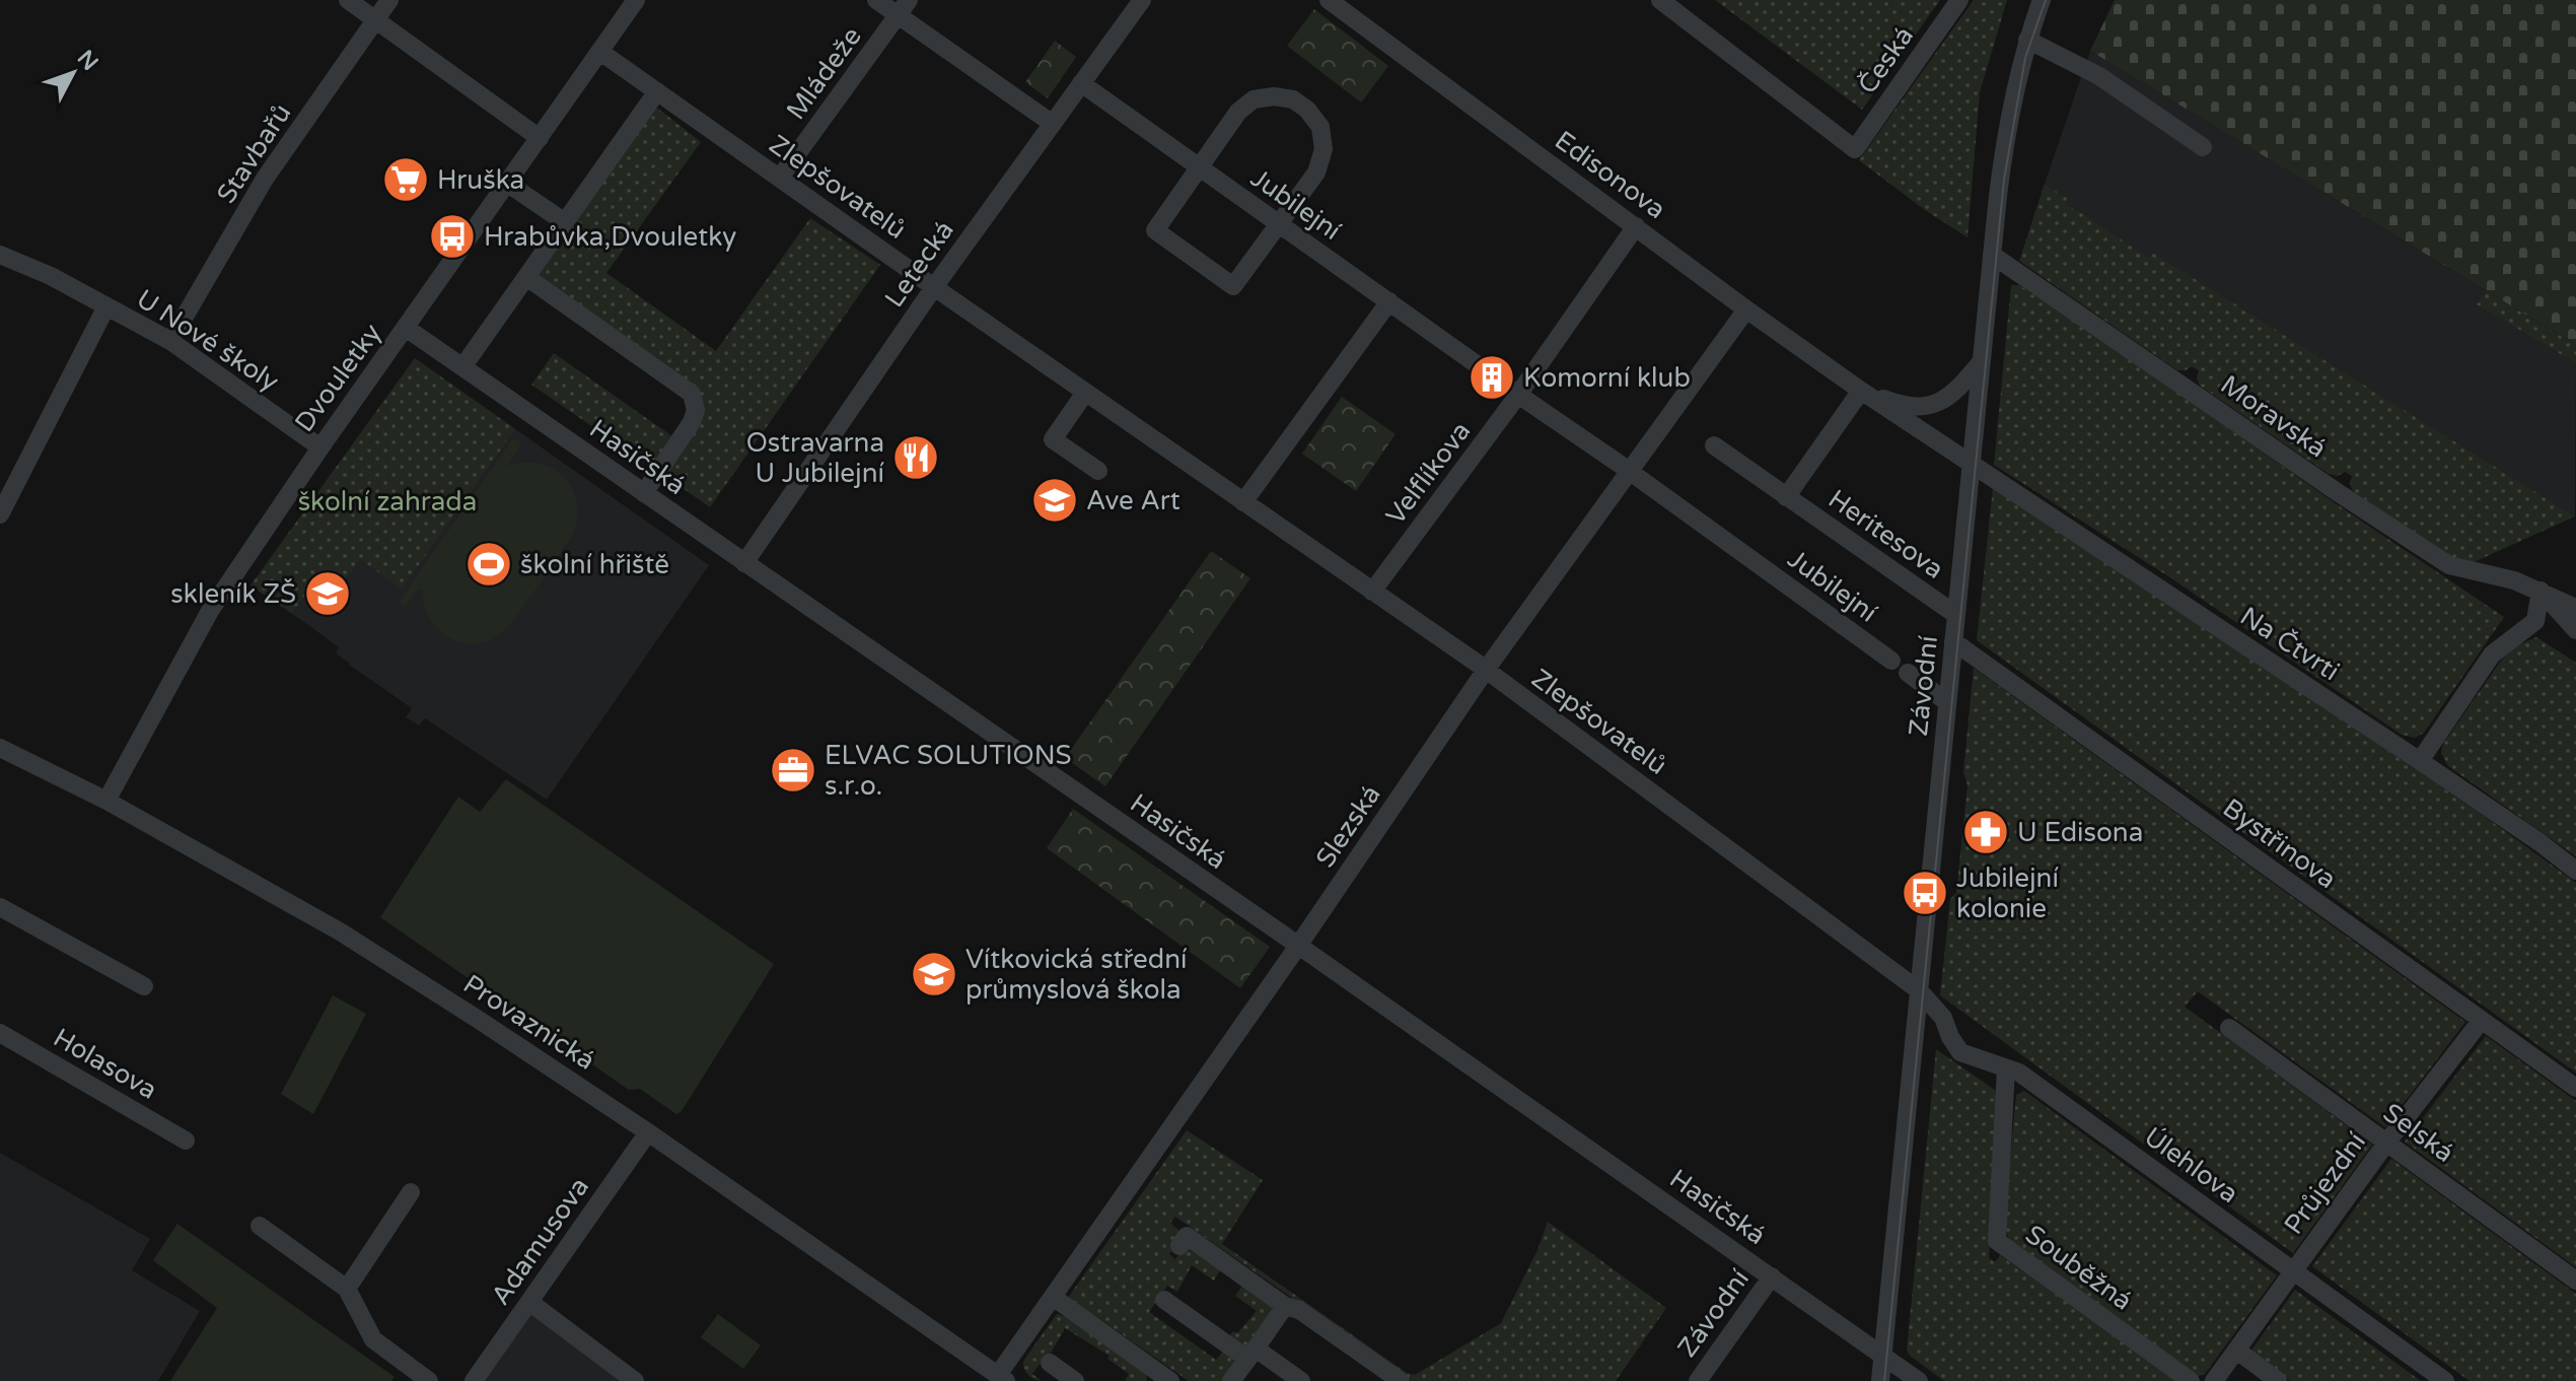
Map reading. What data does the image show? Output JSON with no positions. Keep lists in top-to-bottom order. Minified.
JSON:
{"streets":{"street":["Česká","Mládeže","Stavbařů","Edisonova","Zlepšovatelů","Jubilejní","Letecká","U Nové školy","Dvouletky","Moravská","Hasičská","Velflíkova","Heritesova","Na Čtvrti","Závodní","Slezská","Bystřinova","Provaznická","Holasova","Selská","Úlehlova","Průjezdní","Adamusova","Souběžná"]},"crossings":[["Mládeže","Zlepšovatelů"],["Stavbařů","U Nové školy"],["Edisonova","Velflíkova"],["Edisonova","Heritesova"],["Edisonova","Na Čtvrti"],["Edisonova","Závodní"],["Edisonova","Slezská"],["Zlepšovatelů","Letecká"],["Zlepšovatelů","Dvouletky"],["Zlepšovatelů","Velflíkova"],["Zlepšovatelů","Závodní"],["Zlepšovatelů","Slezská"],["Zlepšovatelů","Úlehlova"],["Jubilejní","Letecká"],["Jubilejní","Velflíkova"],["Jubilejní","Slezská"],["Letecká","Hasičská"],["U Nové školy","Dvouletky"],["Dvouletky","Hasičská"],["Dvouletky","Provaznická"],["Moravská","Závodní"],["Hasičská","Závodní"],["Hasičská","Slezská"],["Heritesova","Závodní"],["Na Čtvrti","Závodní"],["Závodní","Bystřinova"],["Závodní","Úlehlova"],["Slezská","Provaznická"],["Bystřinova","Průjezdní"],["Provaznická","Adamusova"],["Selská","Průjezdní"],["Úlehlova","Průjezdní"],["Úlehlova","Souběžná"]],"parks":["školní zahrada"],"places":{"supermarket":["Hruška"],"bus stop":["Hrabůvka,Dvouletky","Jubilejní kolonie"],"building":["Komorní klub"],"restaurant":["Ostravarna U Jubilejní"],"school or university":["Ave Art","skleník ZŠ","Vítkovická střední průmyslová škola"],"sports":["školní hřiště"],"office":["ELVAC SOLUTIONS s.r.o."],"pharmacy":["U Edisona"]},"north":"top right"}
